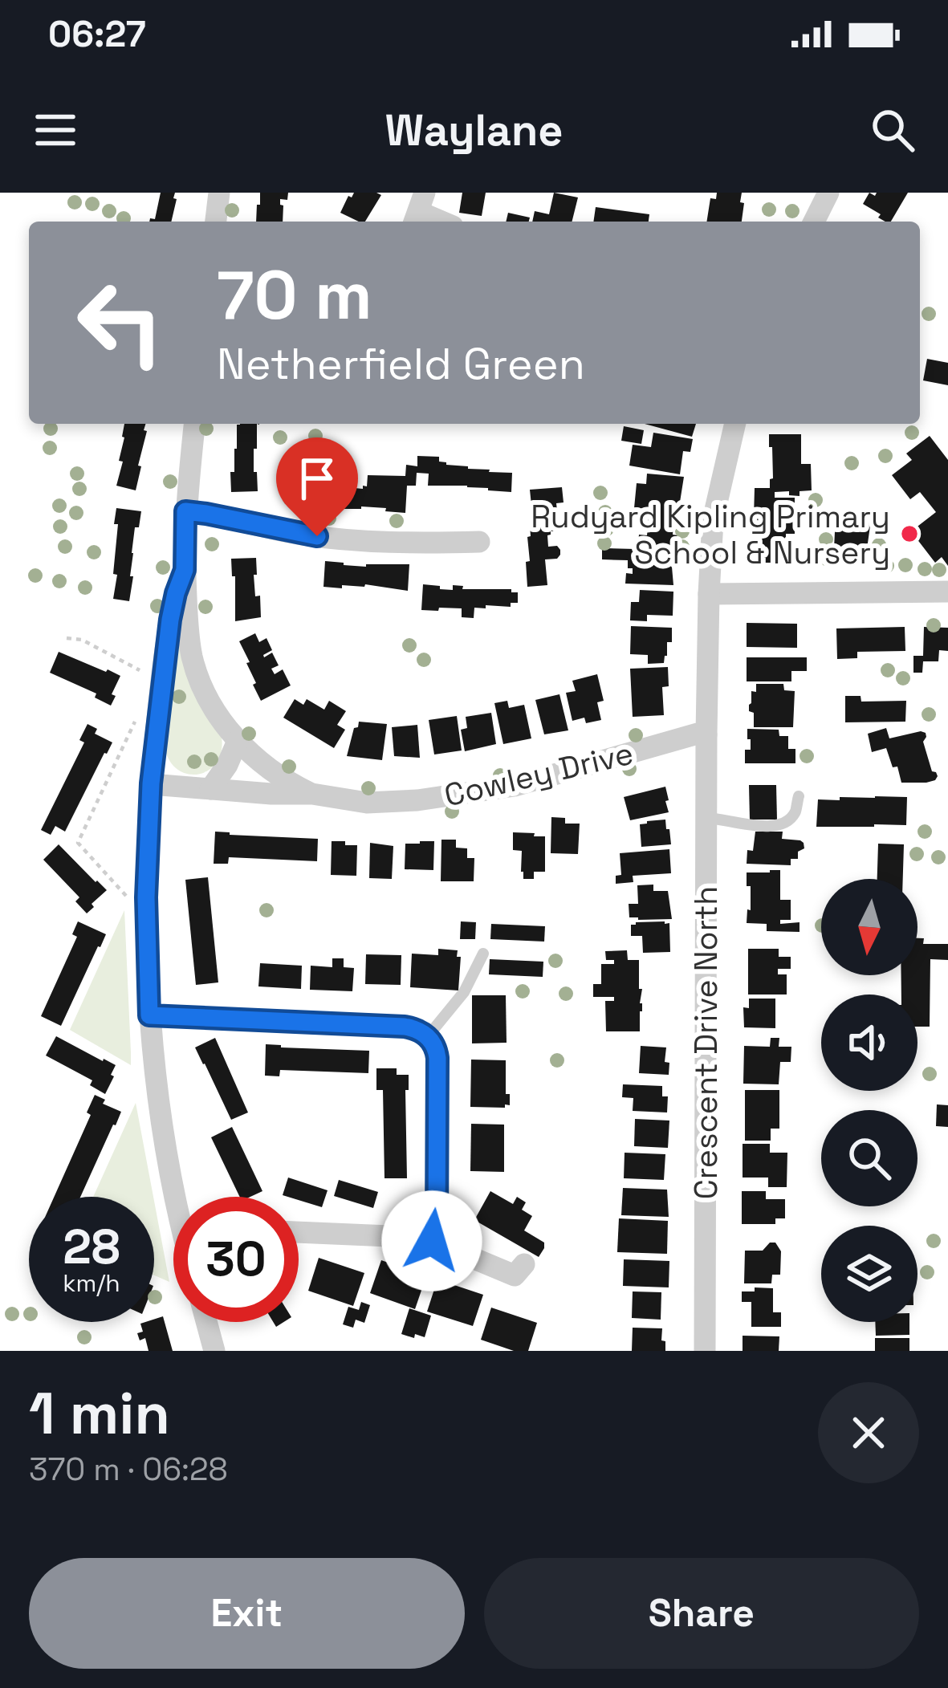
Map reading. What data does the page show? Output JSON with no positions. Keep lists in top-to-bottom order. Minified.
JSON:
{"streets":{"street":["Cowley Drive","Crescent Drive North"]},"crossings":[["Cowley Drive","Crescent Drive North"]],"places":["Rudyard Kipling Primary School & Nursery"],"north":"bottom","page":{"status":"06:27","header":"Waylane","turn":["70 m","Netherfield Green"],"speed":"28 km/h","limit":"30","heading":["1 min","370 m · 06:28"],"buttons":["Exit","Share"]}}
